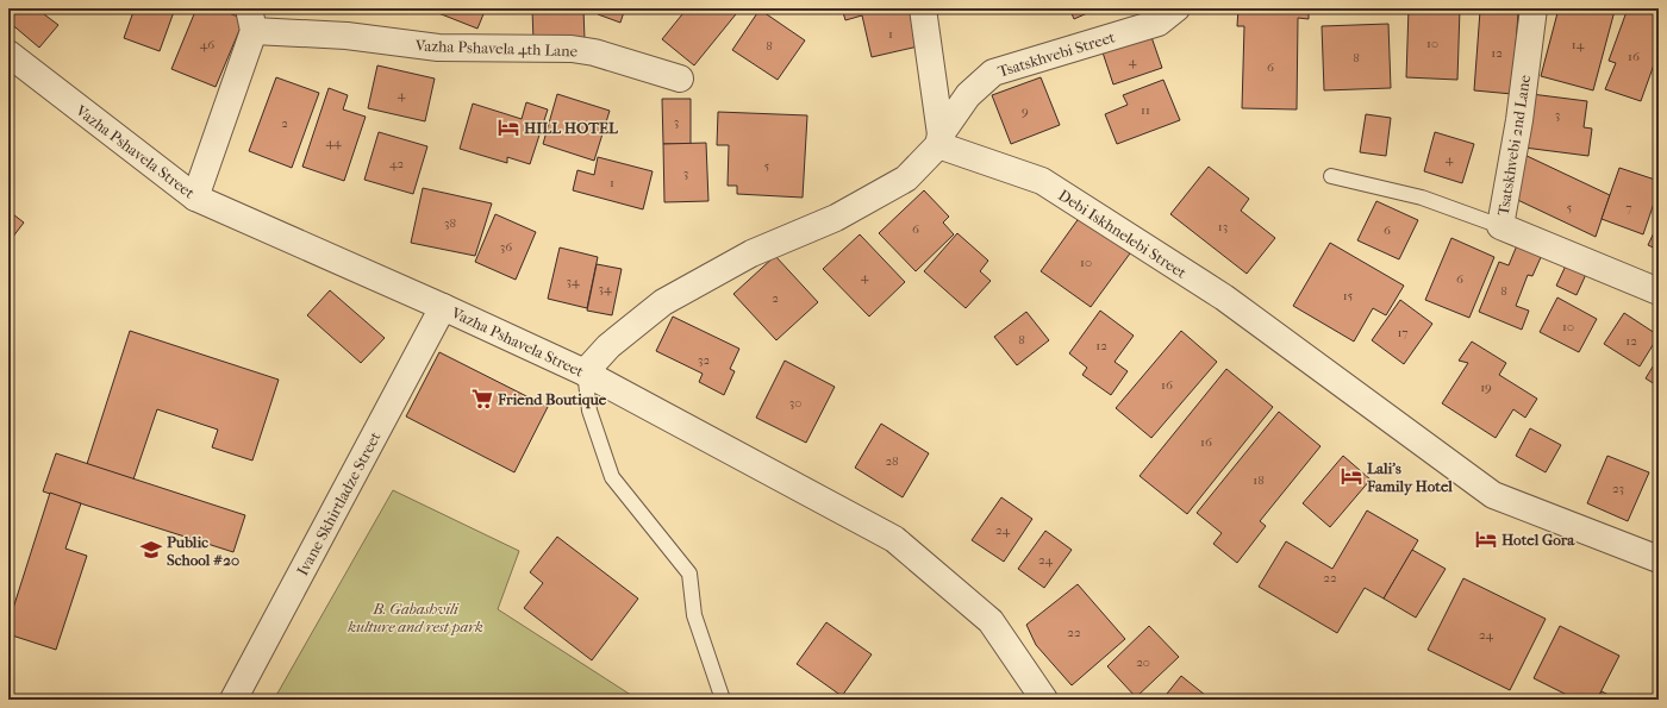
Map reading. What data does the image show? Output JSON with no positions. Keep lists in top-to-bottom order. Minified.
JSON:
{"streets":{"street":["Vazha Pshavela 4th Lane","Tsatskhvebi Street","Tsatskhvebi 2nd Lane","Vazha Pshavela Street","Debi Iskhnelebi Street","Ivane Skhirtladze Street"]},"crossings":[["Vazha Pshavela 4th Lane","Vazha Pshavela Street"],["Tsatskhvebi Street","Debi Iskhnelebi Street"],["Vazha Pshavela Street","Ivane Skhirtladze Street"]],"parks":["B. Gabashvili kulture and rest park"],"places":{"hotel":["HILL HOTEL","Lali's Family Hotel","Hotel Gora"],"supermarket":["Friend Boutique"],"school or university":["Public School #20"]},"house_numbers":["1","10","46","14","8","12","16","8","4","6","4","11","9","3","3","2","44","4","42","5","3","1","5","7","38","13","6","6","36","10","4","6","34","34","8","15","2","10","17","8","12","12","32","16","19","30","16","28","18","23","24","24","22","22","24","20"]}
